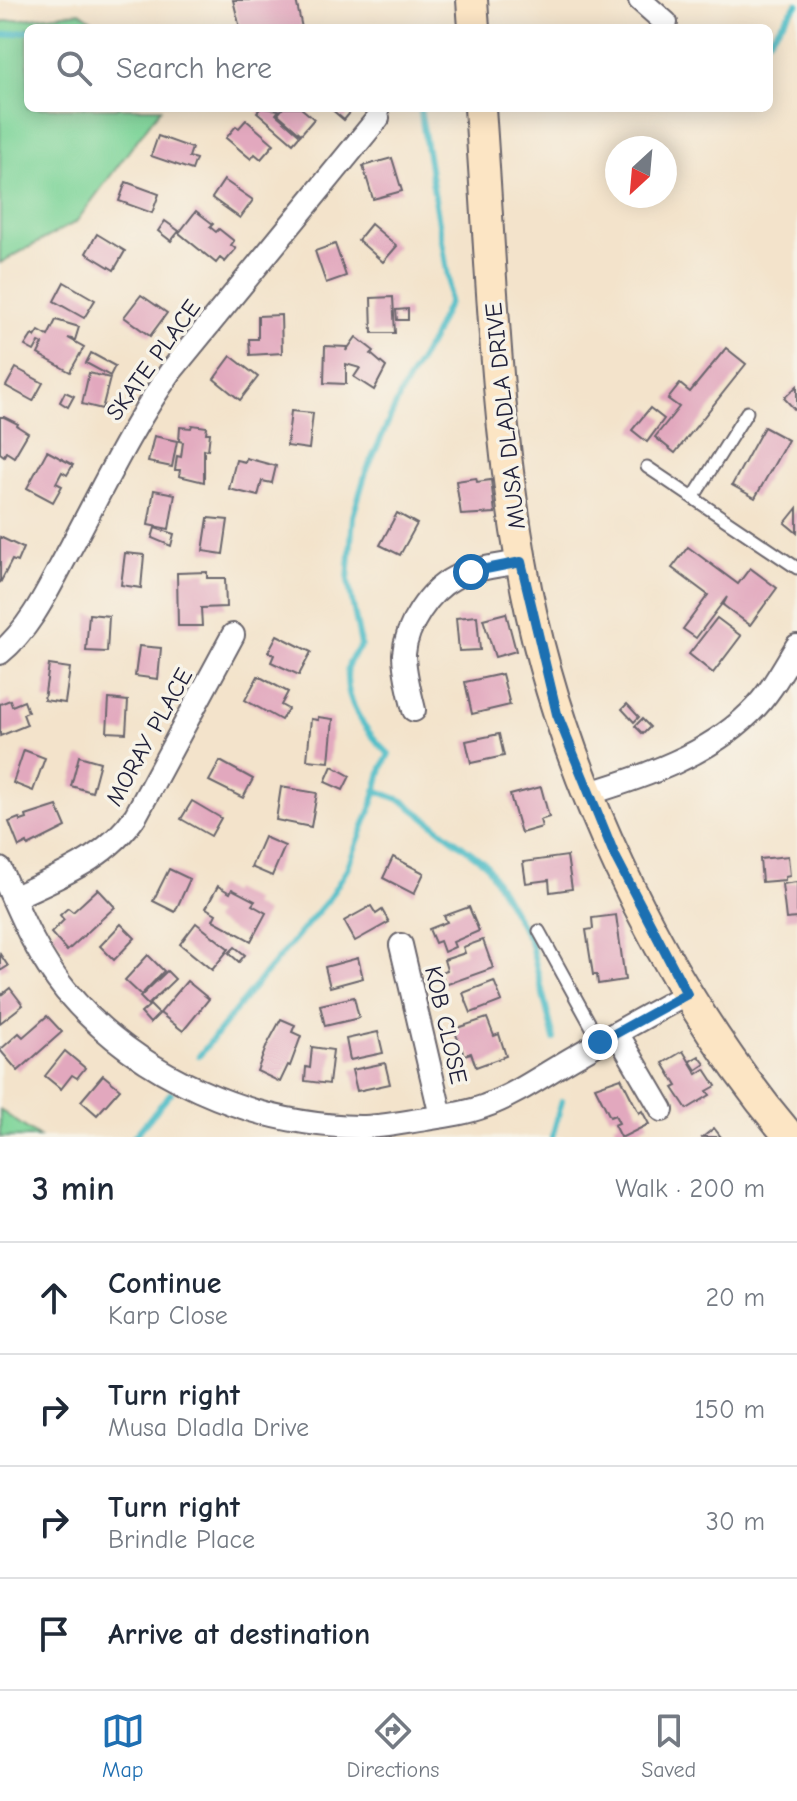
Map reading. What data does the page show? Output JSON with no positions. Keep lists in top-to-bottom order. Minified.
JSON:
{"streets":{"street":["SKATE PLACE","MUSA DLADLA DRIVE","MORAY PLACE","KOB CLOSE"]},"north":"bottom left","page":{"search":"Search here","heading":["3 min","Walk · 200 m"],"list":[["Continue","Karp Close","20 m"],["Turn right","Musa Dladla Drive","150 m"],["Turn right","Brindle Place","30 m"],"Arrive at destination"],"nav":["Map","Directions","Saved"]}}
